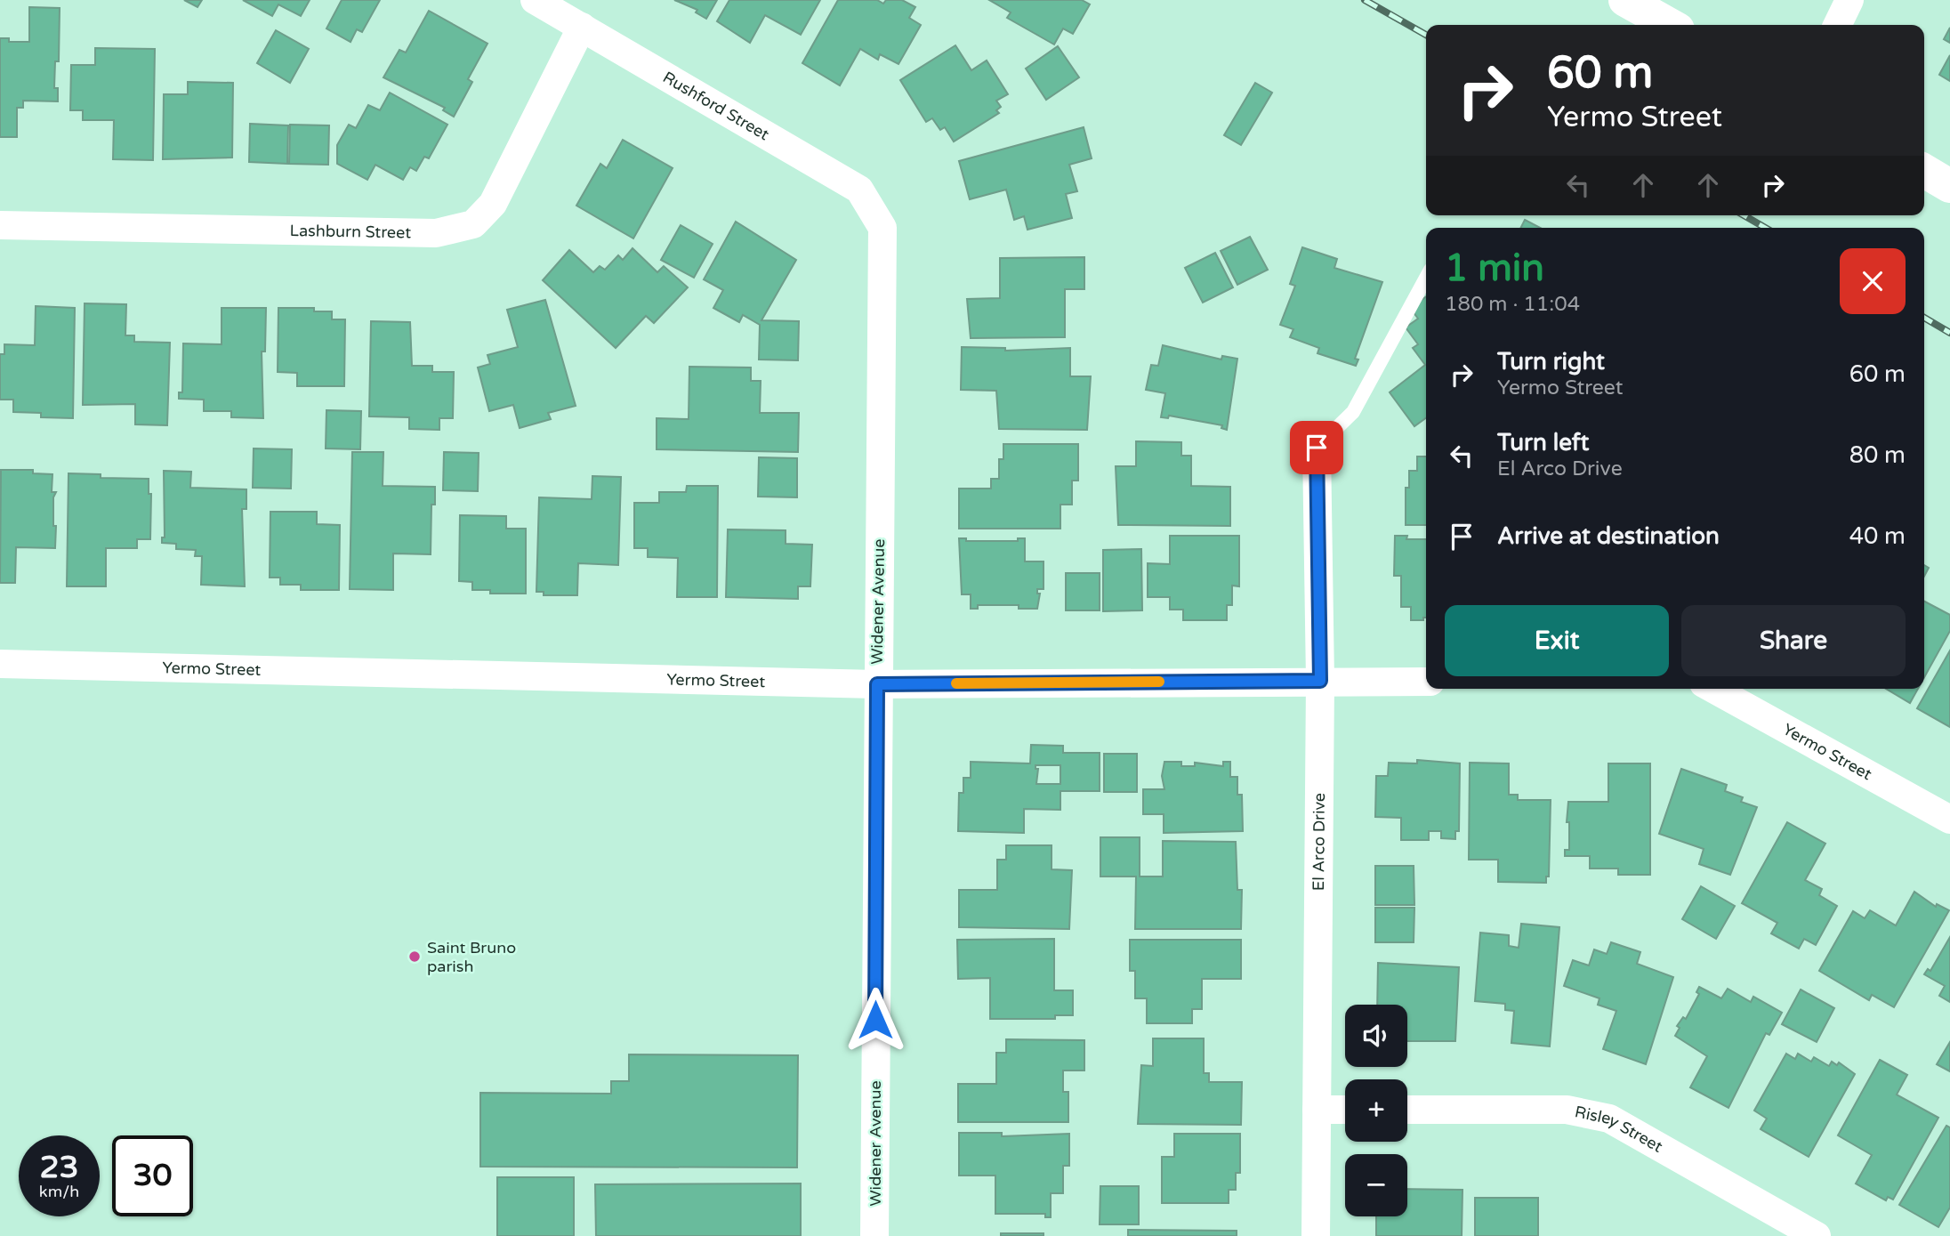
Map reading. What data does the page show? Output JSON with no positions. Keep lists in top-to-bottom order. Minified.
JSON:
{"streets":{"street":["Rushford Street","Lashburn Street","Widener Avenue","Yermo Street","El Arco Drive","Risley Street"]},"crossings":[["Rushford Street","Lashburn Street"],["Rushford Street","Widener Avenue"],["Widener Avenue","Yermo Street"],["Yermo Street","El Arco Drive"]],"places":["Saint Bruno parish"],"page":{"turn":["60 m","Yermo Street"],"heading":["1 min","180 m · 11:04"],"list":[{"name":"Turn right","note":"Yermo Street","value":"60 m"},{"name":"Turn left","note":"El Arco Drive","value":"80 m"},{"name":"Arrive at destination","value":"40 m"}],"buttons":["Exit","Share"],"map_buttons":["+","−"],"speed":"23 km/h","limit":"30"}}
